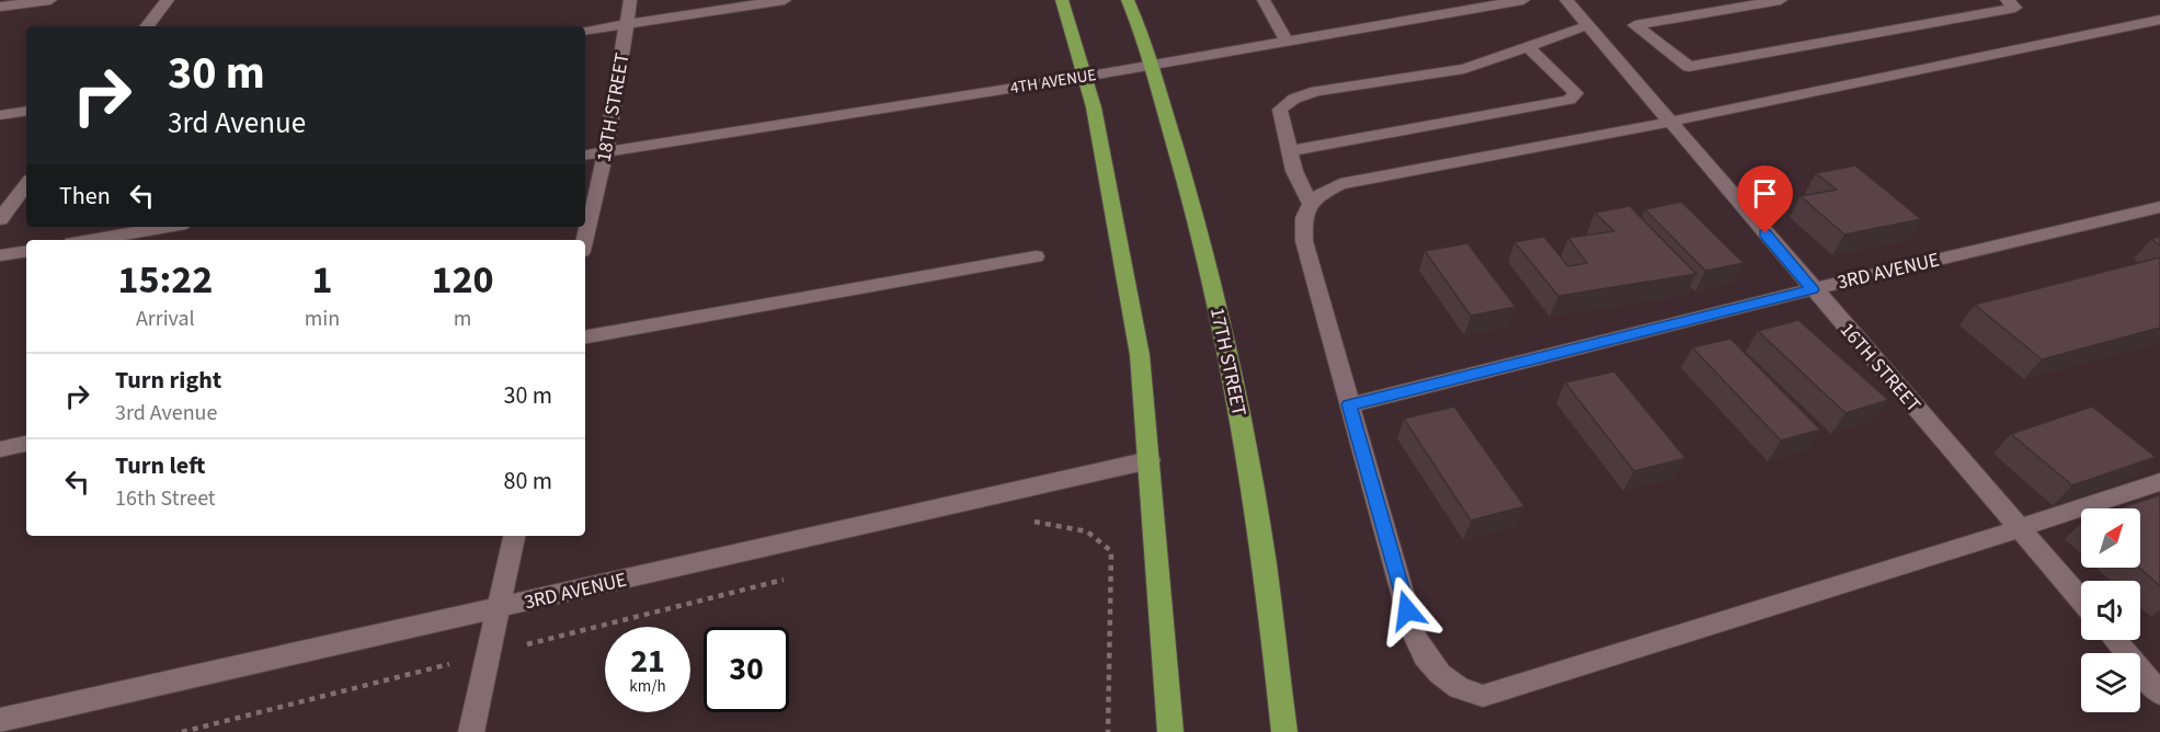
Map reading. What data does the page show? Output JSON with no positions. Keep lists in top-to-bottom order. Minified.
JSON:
{"streets":{"main road":["17TH STREET"],"street":["4TH AVENUE","18TH STREET","3RD AVENUE","16TH STREET"]},"crossings":[["4TH AVENUE","18TH STREET"],["4TH AVENUE","17TH STREET"],["3RD AVENUE","16TH STREET"]],"north":"top right","page":{"turn":["30 m","3rd Avenue"],"then":"Then","eta":["15:22","Arrival","1","min","120","m"],"list":[{"name":"Turn right","note":"3rd Avenue","value":"30 m"},{"name":"Turn left","note":"16th Street","value":"80 m"}],"speed":"21 km/h","limit":"30"}}
